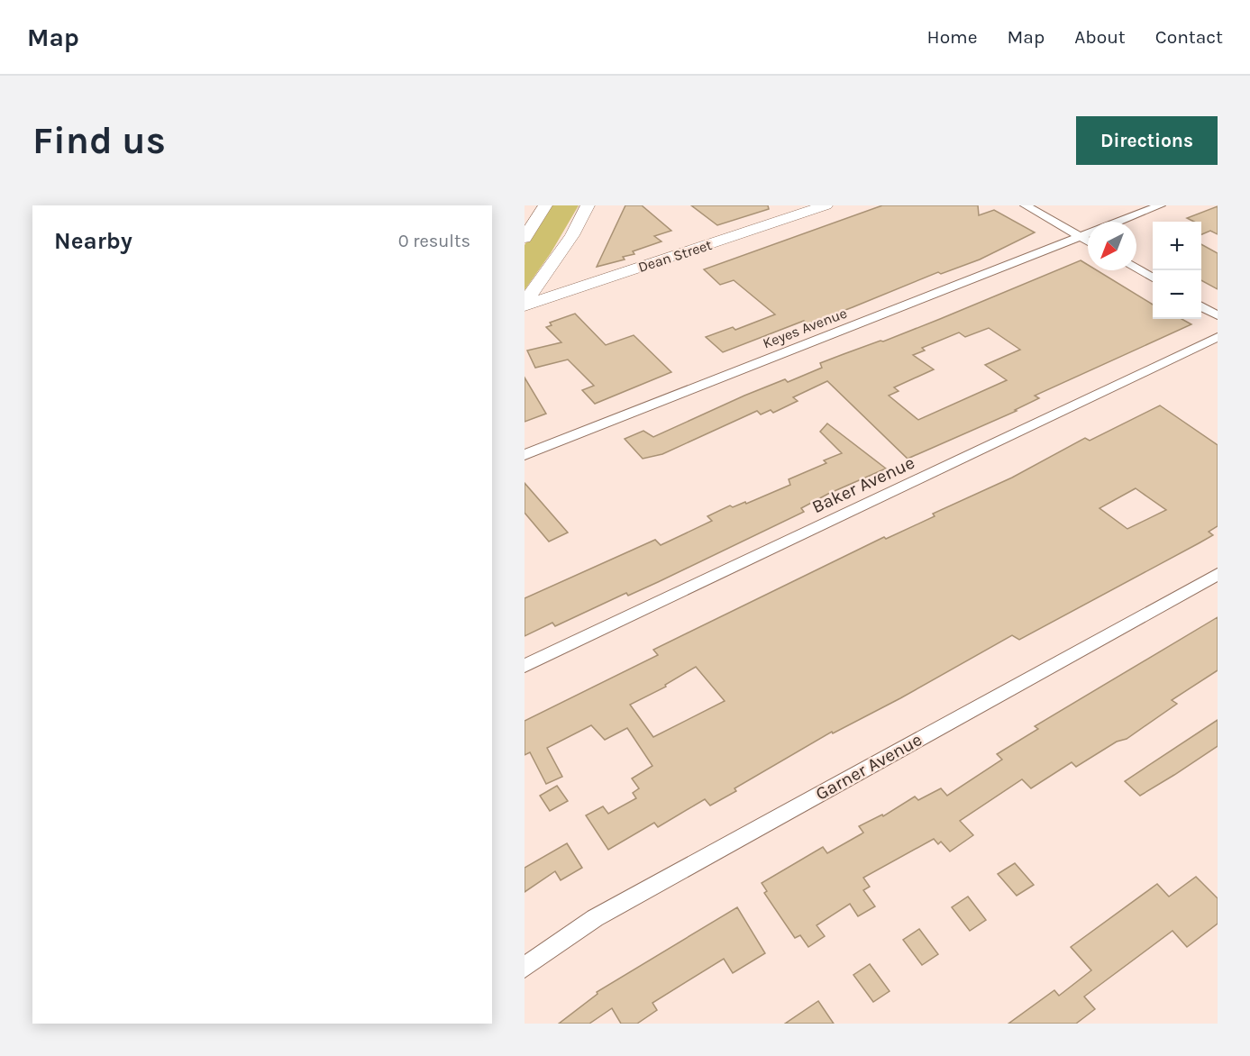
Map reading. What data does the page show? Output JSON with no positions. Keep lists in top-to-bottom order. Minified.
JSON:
{"streets":{"street":["Dean Street","Keyes Avenue","Baker Avenue","Garner Avenue"]},"north":"bottom left","page":{"header":"Map","nav":["Home","Map","About","Contact"],"buttons":"Directions","title":"Find us","heading":["Nearby","0 results"],"map_buttons":["+","−"]}}
